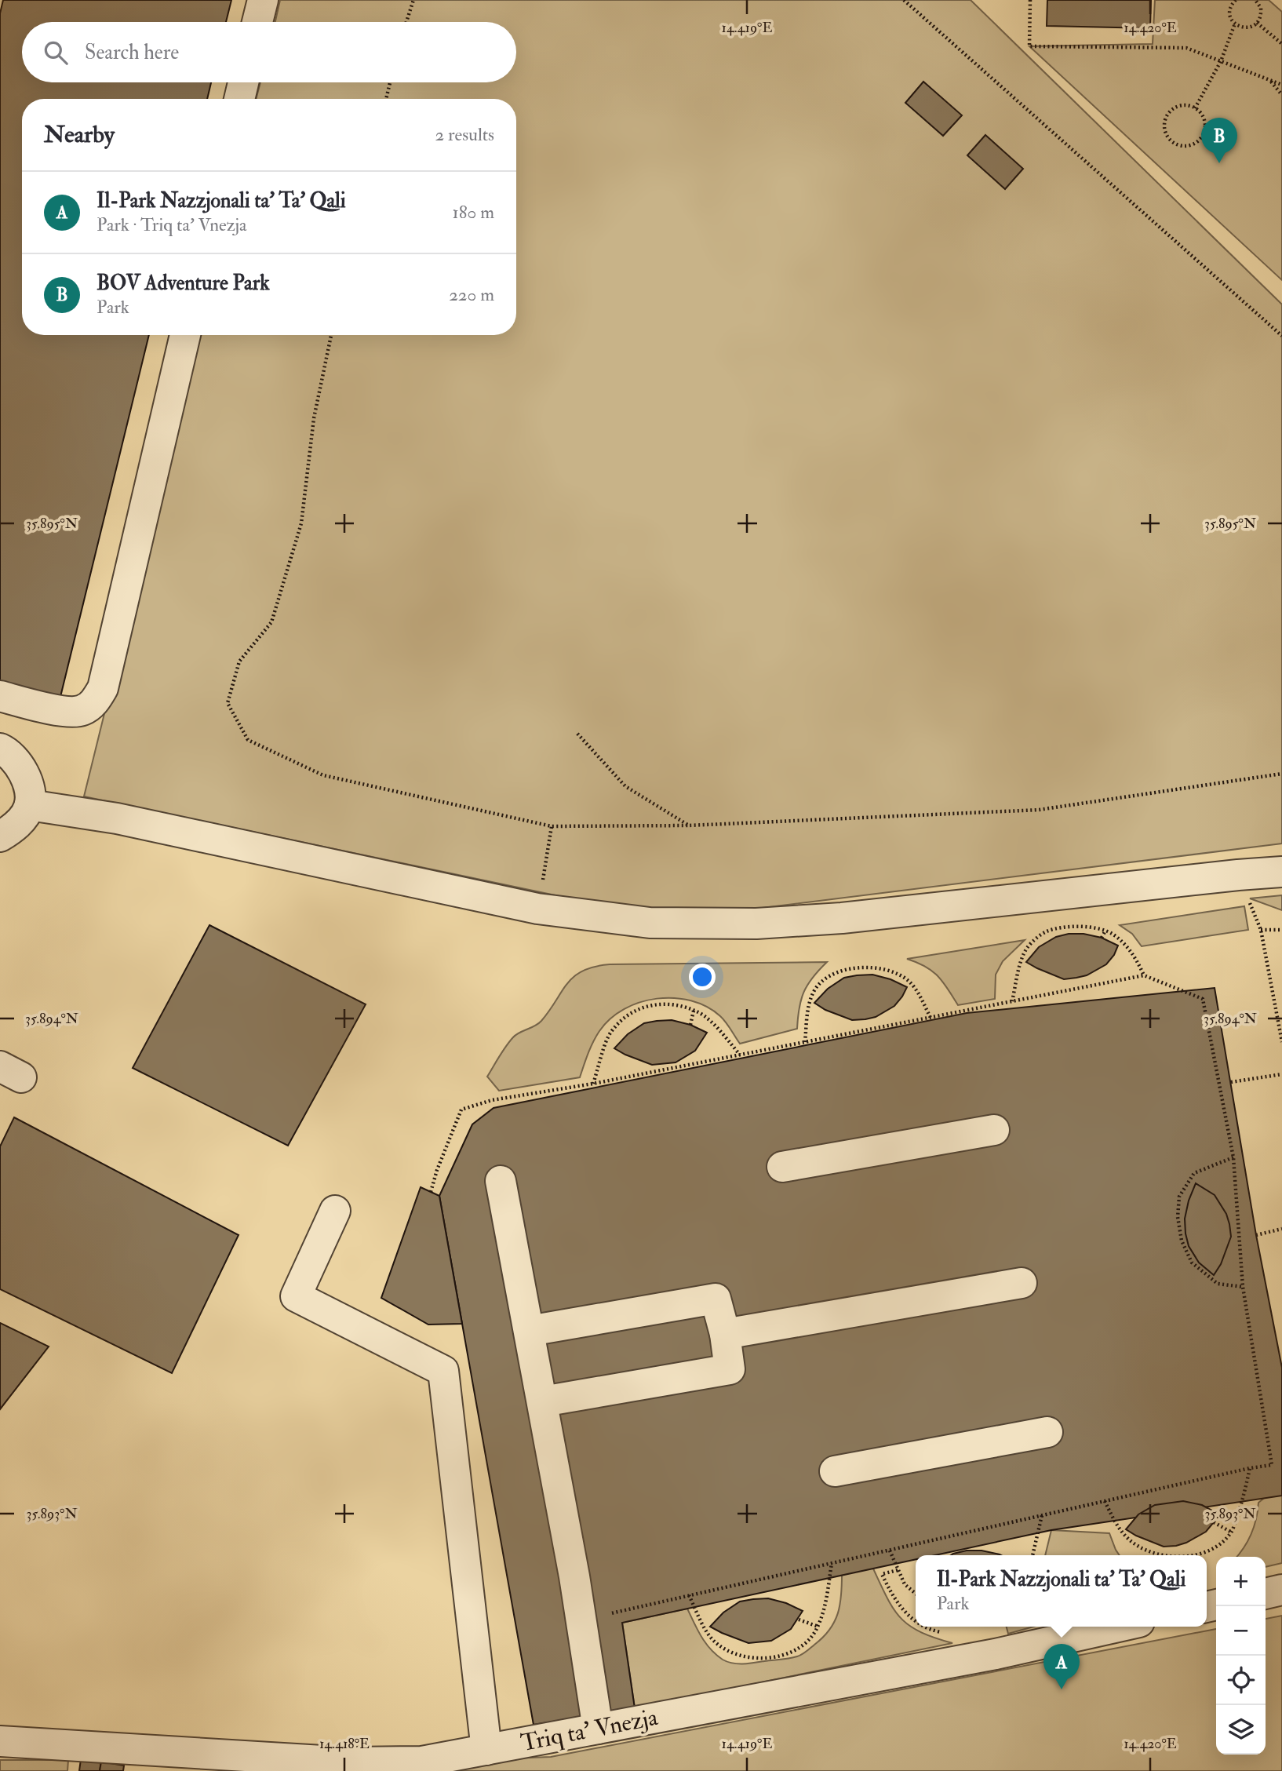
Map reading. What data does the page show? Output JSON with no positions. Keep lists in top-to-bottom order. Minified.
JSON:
{"streets":{"street":["Triq ta' Vnezja"]},"page":{"search":"Search here","heading":["Nearby","2 results"],"pins":["B","A"],"list":[{"mark":"A","name":"Il-Park Nazzjonali ta' Ta' Qali","note":"Park · Triq ta' Vnezja","value":"180 m"},{"mark":"B","name":"BOV Adventure Park","note":"Park","value":"220 m"}],"popup":["Il-Park Nazzjonali ta' Ta' Qali","Park"],"map_buttons":["+","−"]},"coordinates":["14.419°E","14.420°E","35.895°N","35.894°N","35.893°N","14.418°E"]}
